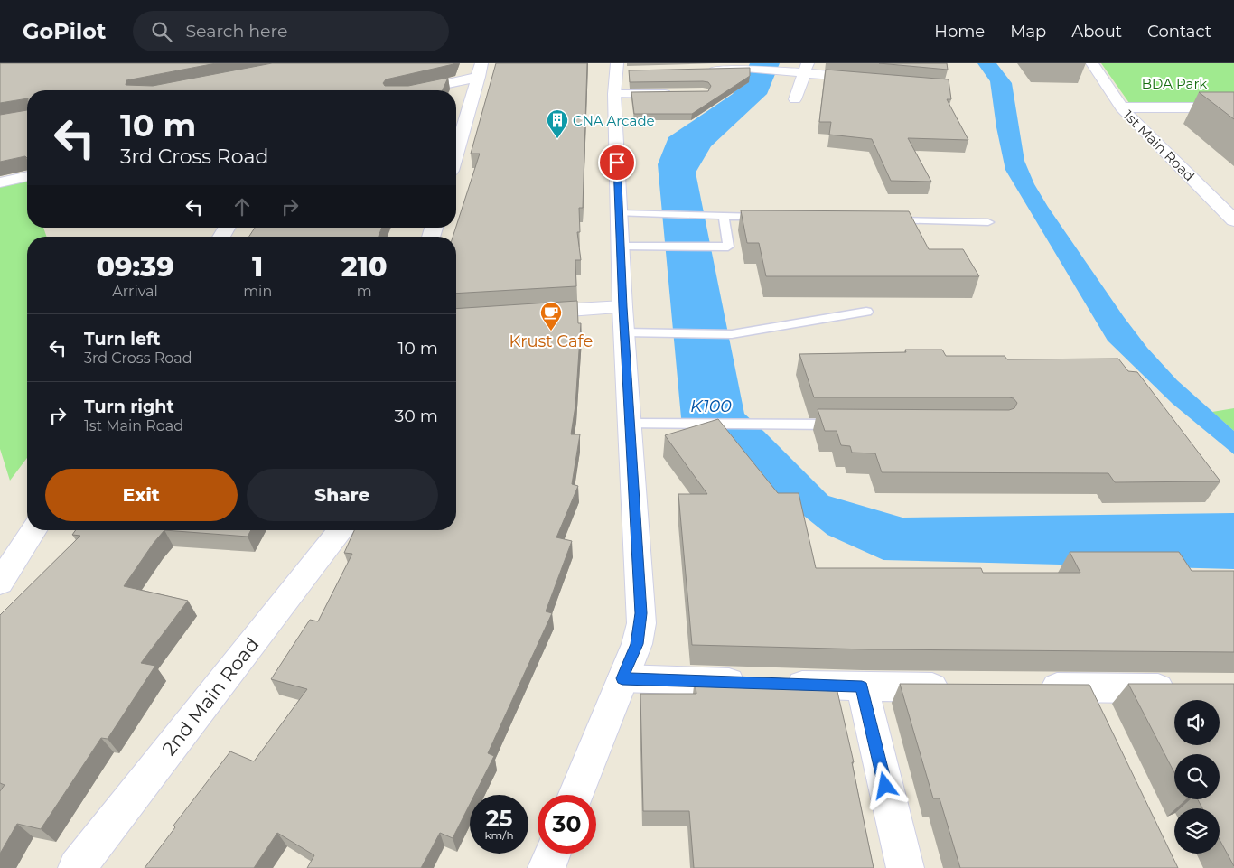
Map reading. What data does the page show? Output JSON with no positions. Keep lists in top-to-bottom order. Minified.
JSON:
{"streets":{"street":["1st Main Road","2nd Main Road"]},"water":["K100"],"parks":["BDA Park"],"places":{"building":["CNA Arcade"],"cafe":["Krust Cafe"]},"page":{"header":"GoPilot","search":"Search here","nav":["Home","Map","About","Contact"],"turn":["10 m","3rd Cross Road"],"eta":["09:39","Arrival","1","min","210","m"],"list":[{"name":"Turn left","note":"3rd Cross Road","value":"10 m"},{"name":"Turn right","note":"1st Main Road","value":"30 m"}],"buttons":["Exit","Share"],"speed":"25 km/h","limit":"30"}}
